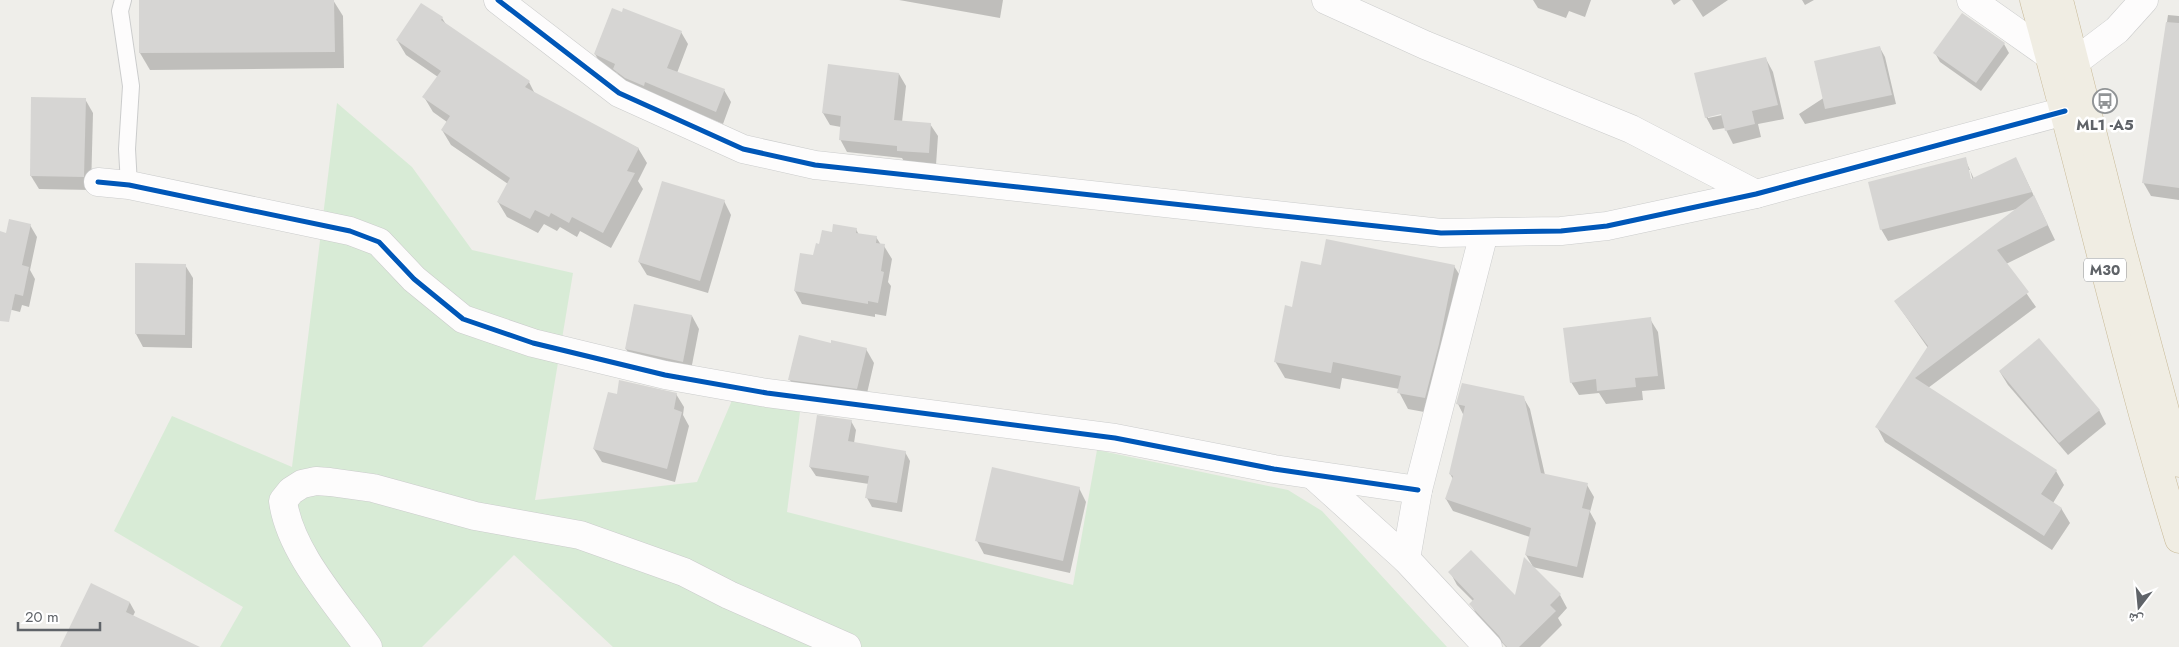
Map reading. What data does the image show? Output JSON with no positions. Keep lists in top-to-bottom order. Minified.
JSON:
{"streets":{"highway":["M30"]},"places":{"bus stop":["ML1 -A5"]},"scale_bar":"20 m","north":"bottom"}
